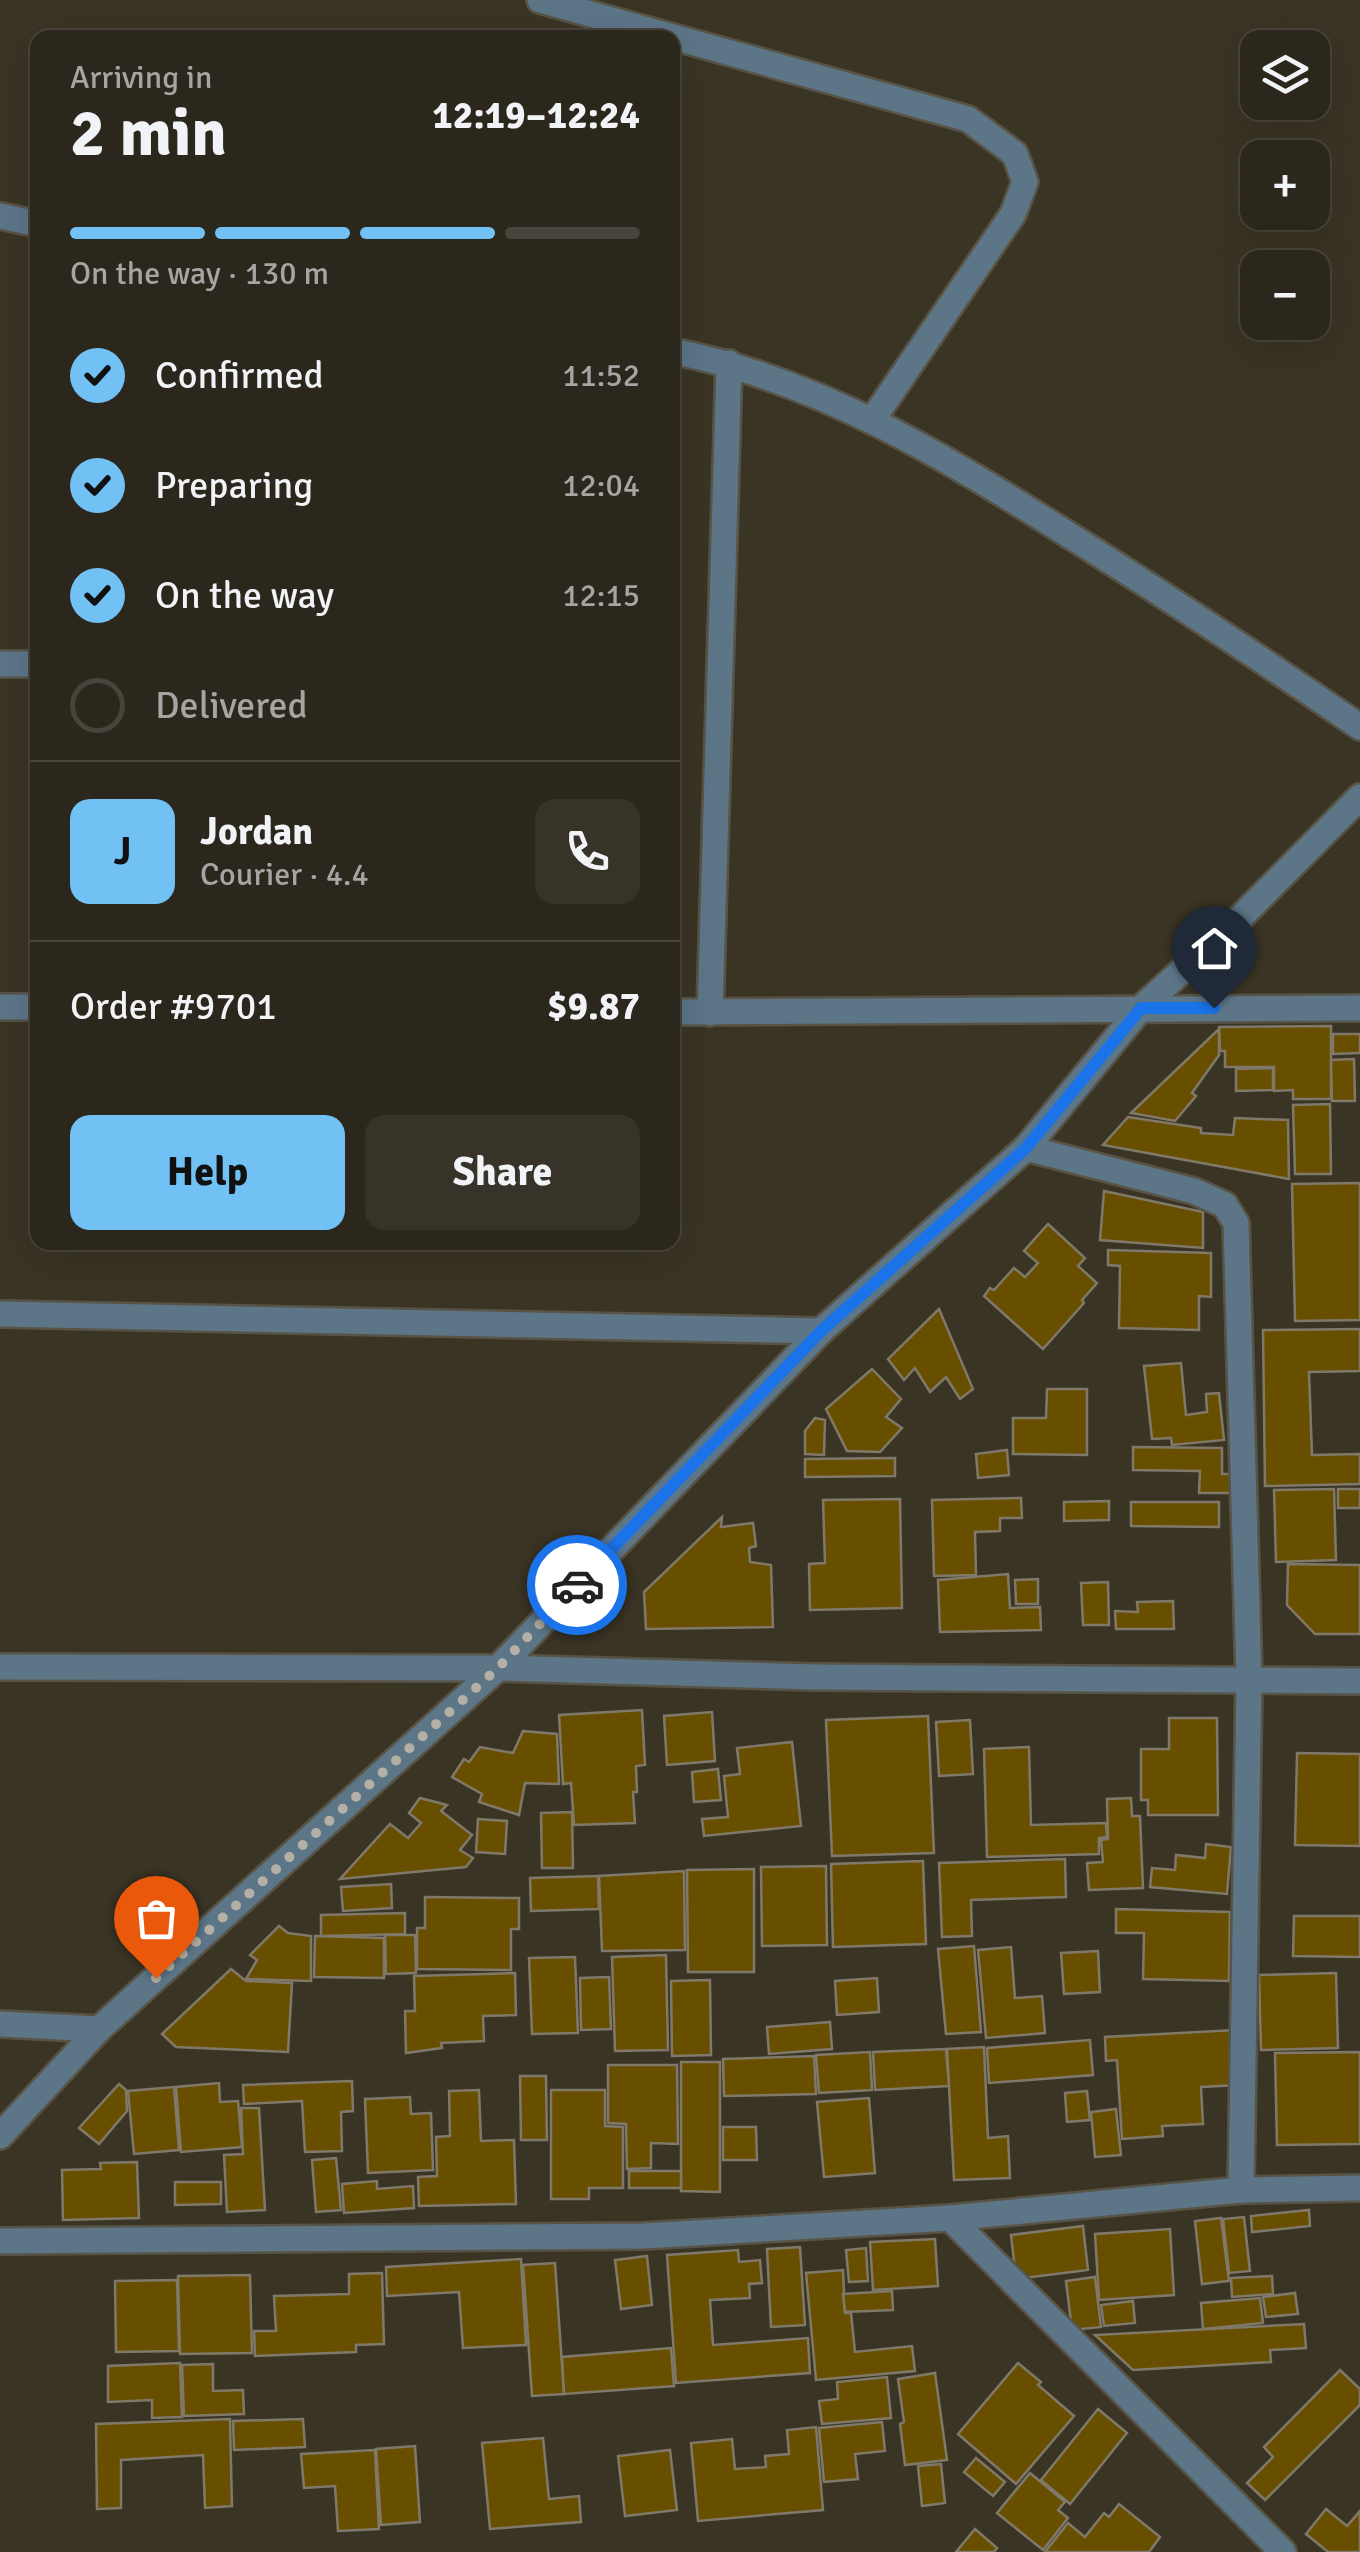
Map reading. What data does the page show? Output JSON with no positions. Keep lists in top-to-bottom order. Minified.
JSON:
{"page":{"map_buttons":["+","−"],"heading":["2 min","Arriving in","12:19–12:24"],"panel":["Jordan","Courier · 4.4","Order #9701","$9.87"],"bar":"On the way · 130 m","list":[["Confirmed","11:52"],["Preparing","12:04"],["On the way","12:15"],"Delivered"],"round":"J","buttons":["Help","Share"]}}
